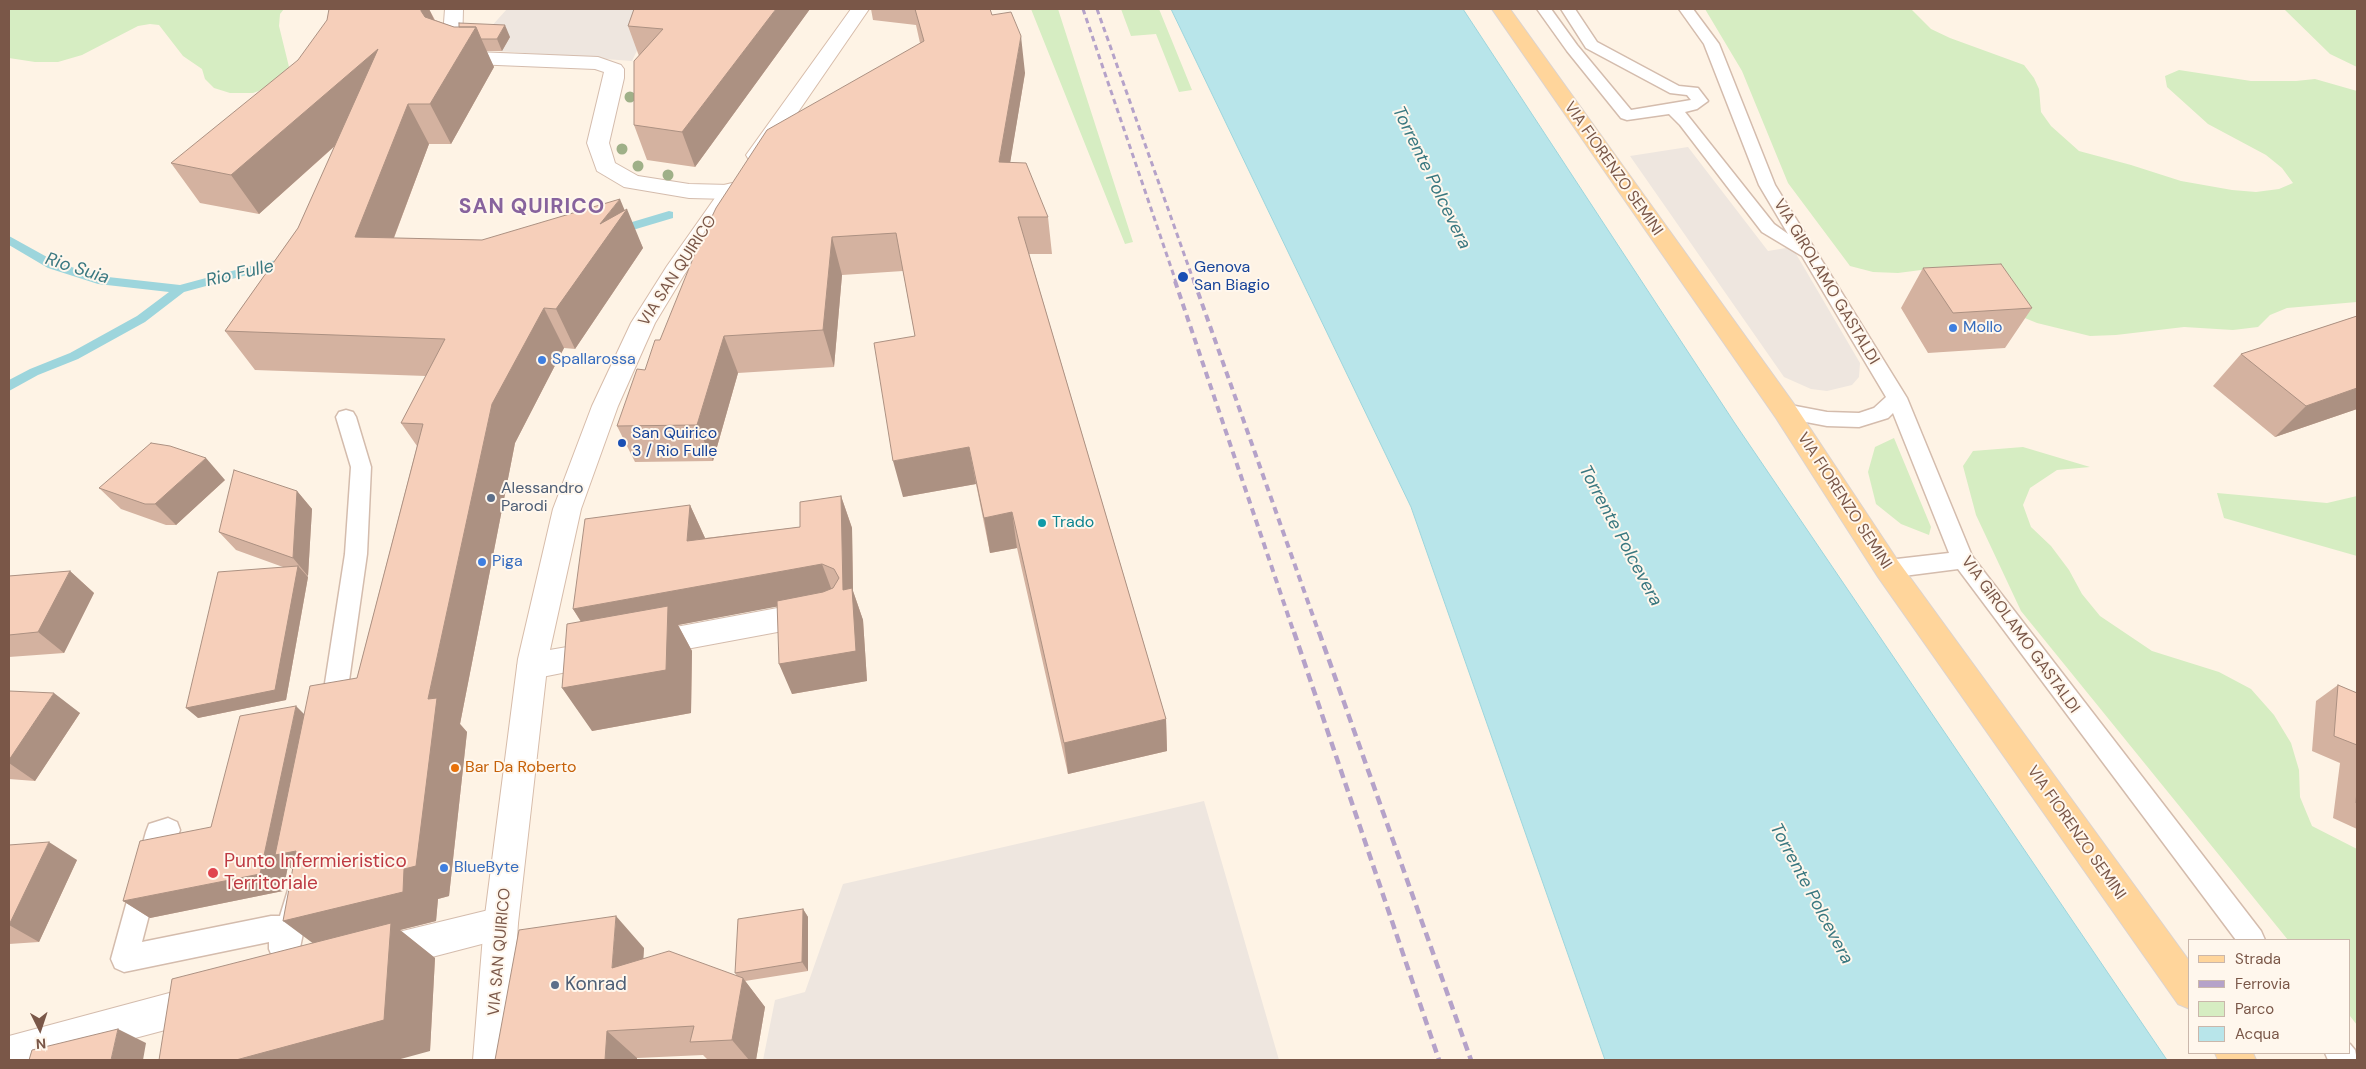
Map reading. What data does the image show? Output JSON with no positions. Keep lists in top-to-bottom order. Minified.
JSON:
{"streets":{"main road":["VIA FIORENZO SEMINI","VIA SAN QUIRICO"],"lane":["VIA GIROLAMO GASTALDI"]},"districts":["SAN QUIRICO"],"water":["Torrente Polcevera","Rio Suia","Rio Fulle"],"places":["Genova San Biagio","Mollo","Spallarossa","San Quirico 3 / Rio Fulle","Alessandro Parodi","Trado","Piga","Bar Da Roberto","BlueByte","Punto Infermieristico Territoriale","Konrad"],"legend":["Strada","Ferrovia","Parco","Acqua"],"north":"bottom"}
